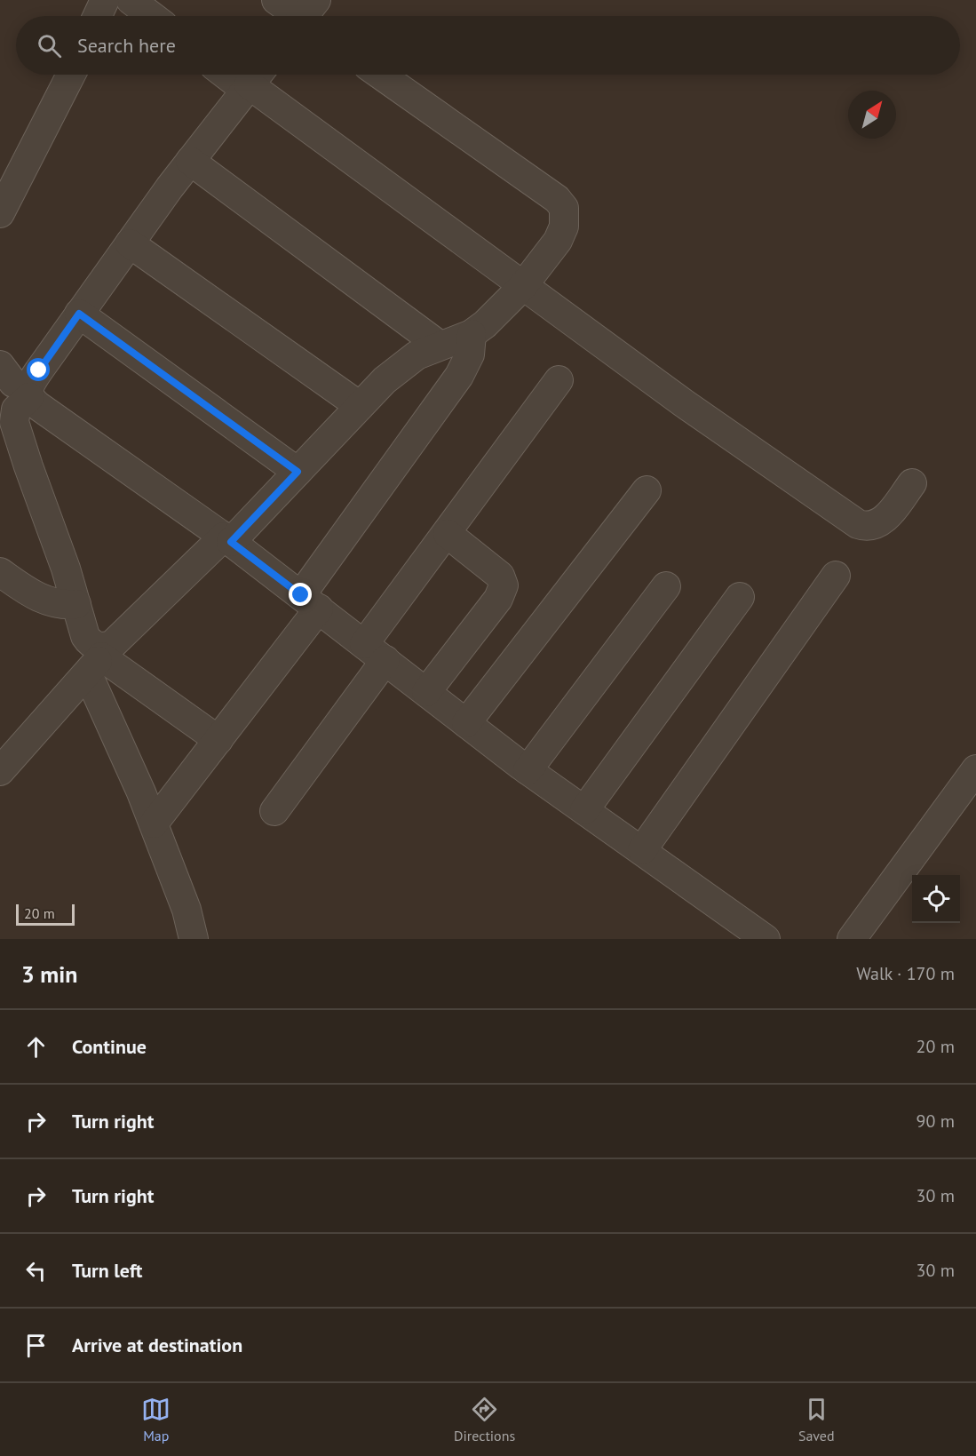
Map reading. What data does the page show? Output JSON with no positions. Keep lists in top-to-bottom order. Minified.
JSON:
{"scale_bar":"20 m","north":"top right","page":{"search":"Search here","scale":"20 m","heading":["3 min","Walk · 170 m"],"list":[["Continue","20 m"],["Turn right","90 m"],["Turn right","30 m"],["Turn left","30 m"],"Arrive at destination"],"nav":["Map","Directions","Saved"]}}
